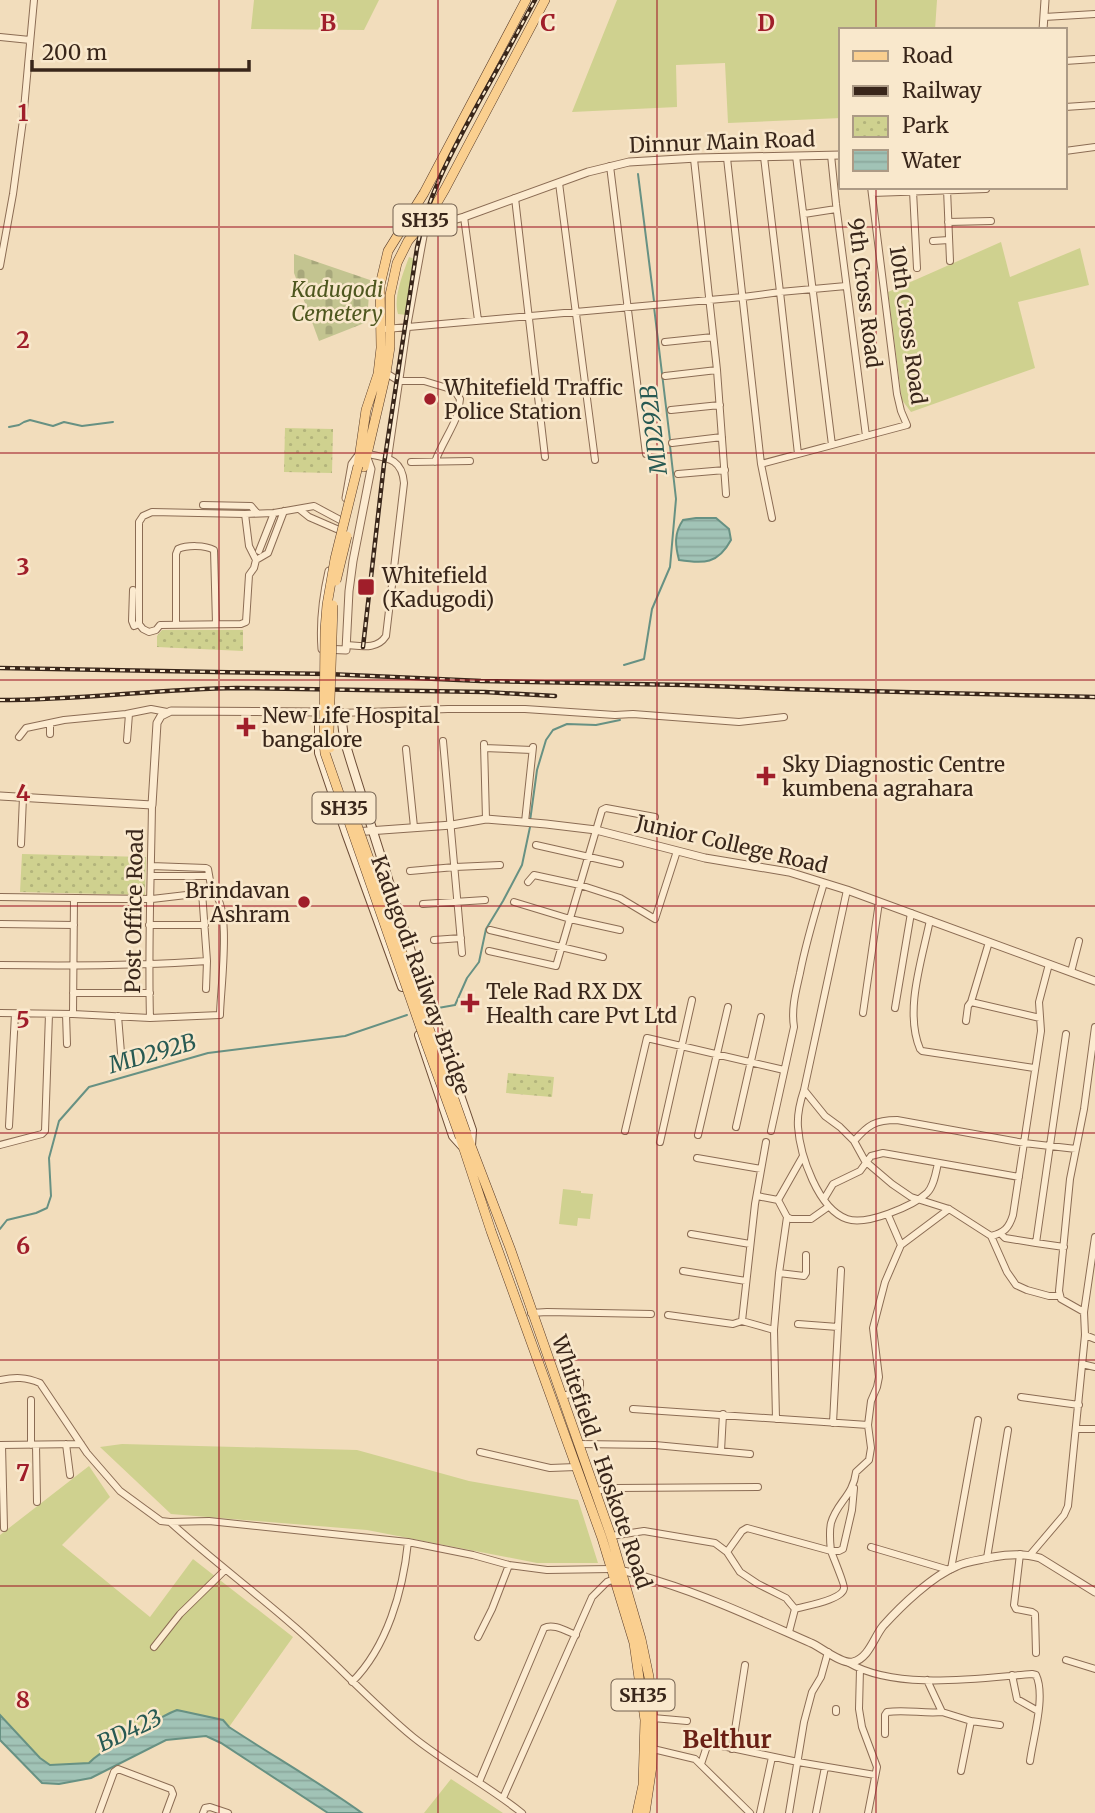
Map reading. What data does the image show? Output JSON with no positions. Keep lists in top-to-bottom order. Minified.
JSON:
{"streets":{"main road":["SH35","Kadugodi Railway Bridge","Whitefield - Hoskote Road"],"street":["Dinnur Main Road","9th Cross Road","10th Cross Road","Junior College Road","Post Office Road"]},"crossings":[["Dinnur Main Road","SH35"],["Dinnur Main Road","9th Cross Road"],["SH35","Kadugodi Railway Bridge"],["SH35","Whitefield - Hoskote Road"],["9th Cross Road","10th Cross Road"],["Kadugodi Railway Bridge","Whitefield - Hoskote Road"]],"districts":["Belthur"],"water":["MD292B","BD423"],"parks":["Kadugodi Cemetery"],"places":{"other":["Whitefield Traffic Police Station","Brindavan Ashram"],"transit":["Whitefield (Kadugodi)"],"health":["New Life Hospital bangalore","Sky Diagnostic Centre kumbena agrahara","Tele Rad RX DX Health care Pvt Ltd"]},"legend":["Road","Railway","Park","Water"],"scale_bar":"200 m","grid":{"columns":["B","C","D"],"rows":["1","2","3","4","5","6","7","8"]}}
